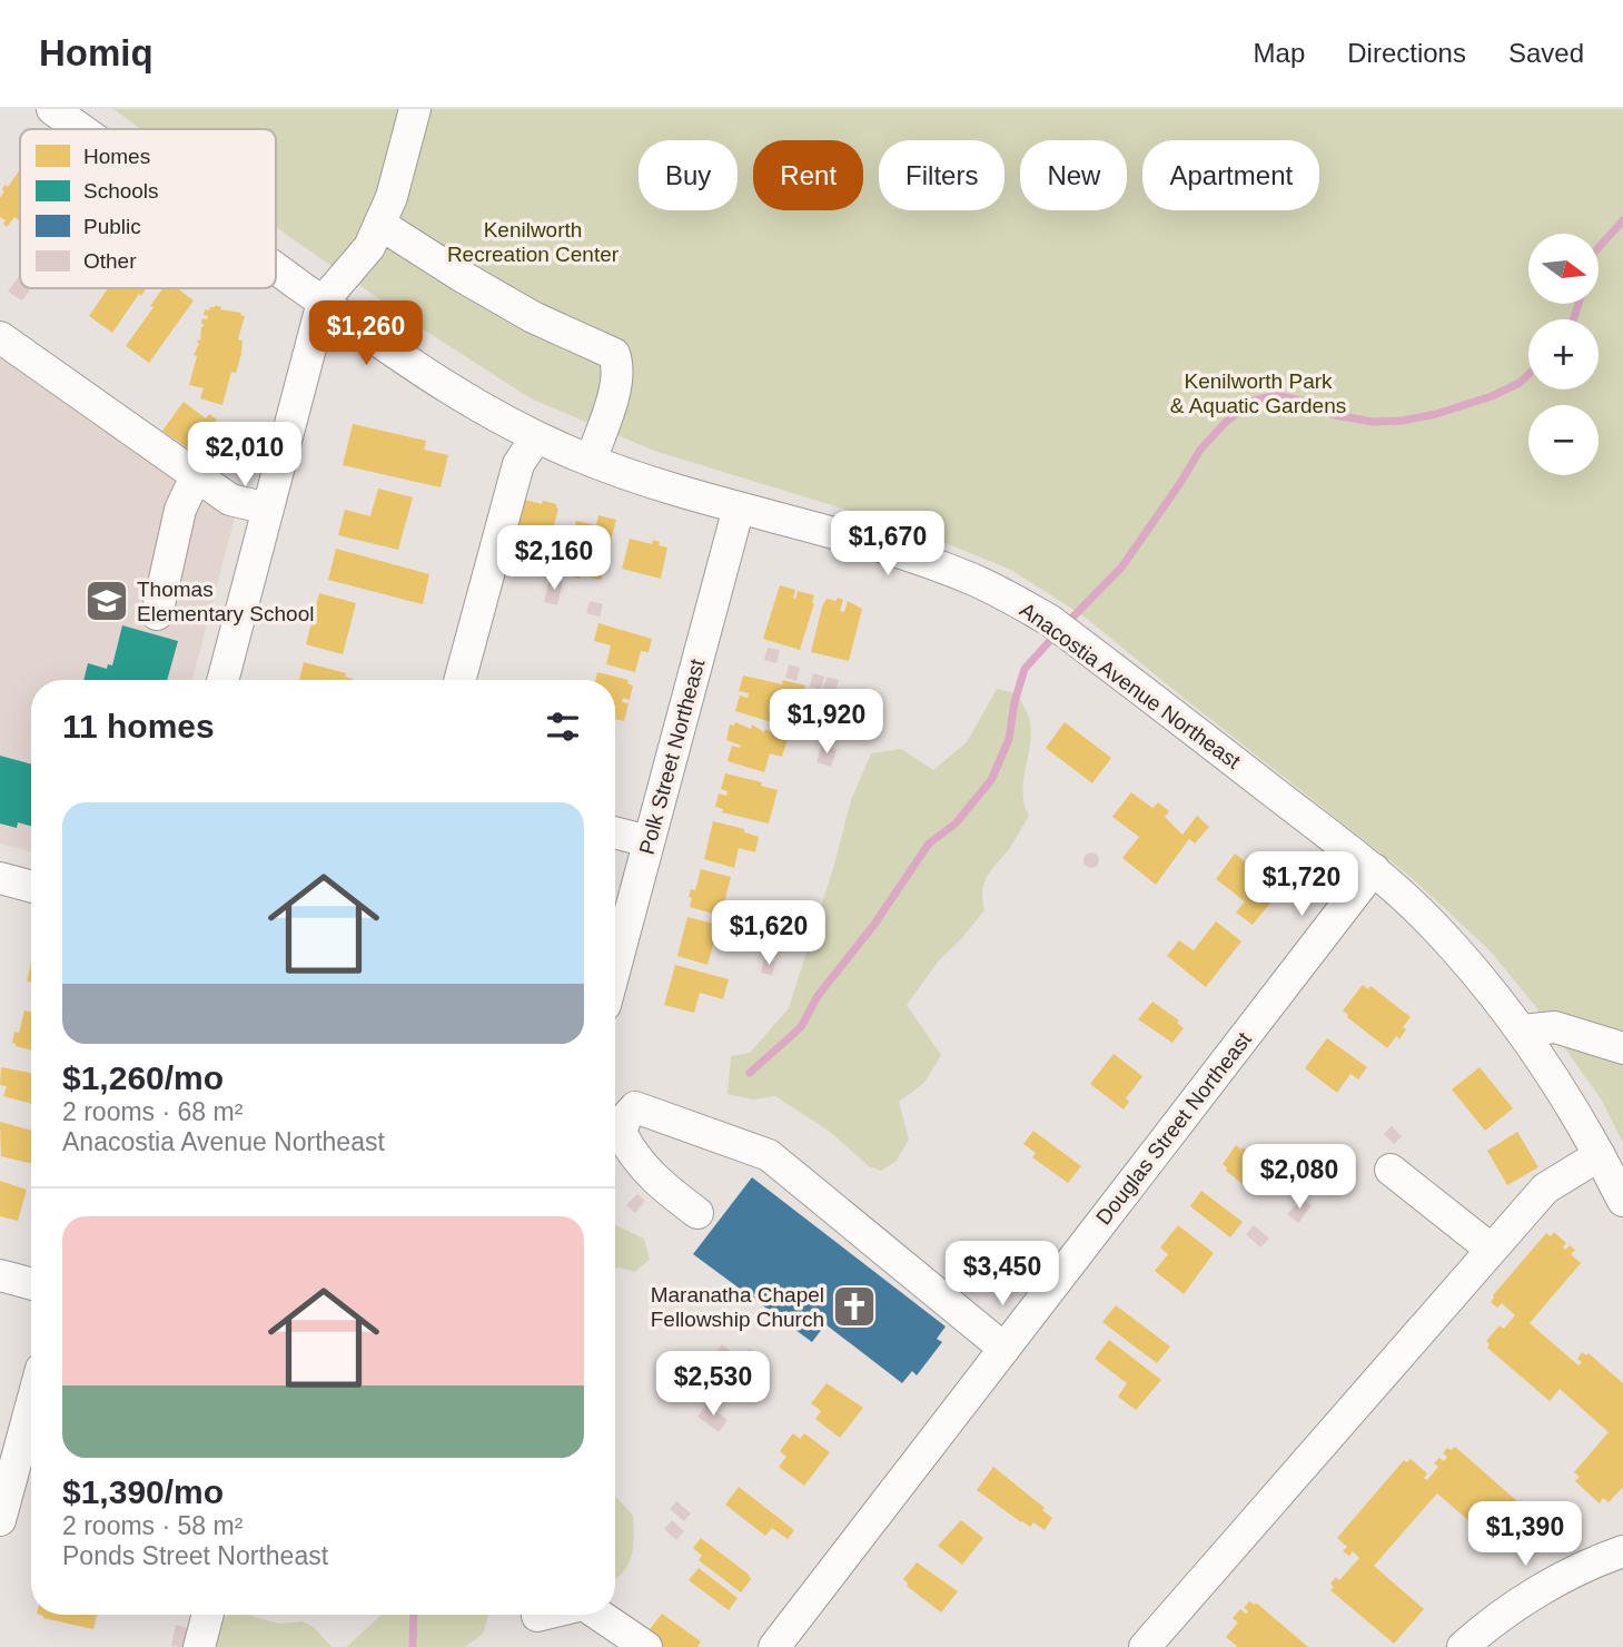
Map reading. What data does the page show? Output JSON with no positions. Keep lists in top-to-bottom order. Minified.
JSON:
{"streets":{"street":["Anacostia Avenue Northeast","Polk Street Northeast","Douglas Street Northeast"]},"crossings":[["Anacostia Avenue Northeast","Polk Street Northeast"],["Anacostia Avenue Northeast","Douglas Street Northeast"]],"parks":["Kenilworth Recreation Center","Kenilworth Park & Aquatic Gardens"],"places":{"school or university":["Thomas Elementary School"],"church":["Maranatha Chapel Fellowship Church"]},"legend":["Homes","Schools","Public","Other"],"north":"right","page":{"header":"Homiq","nav":["Map","Directions","Saved"],"chip":["Buy","Rent","Filters","New","Apartment"],"map_buttons":["+","−"],"price":["$1,260","$2,010","$1,670","$2,160","$1,920","$1,720","$1,620","$2,080","$3,450","$2,530","$1,390"],"heading":"11 homes","list":[{"name":"$1,260/mo","note":"2 rooms · 68 m² · Anacostia Avenue Northeast"},{"name":"$1,390/mo","note":"2 rooms · 58 m² · Ponds Street Northeast"}]}}
